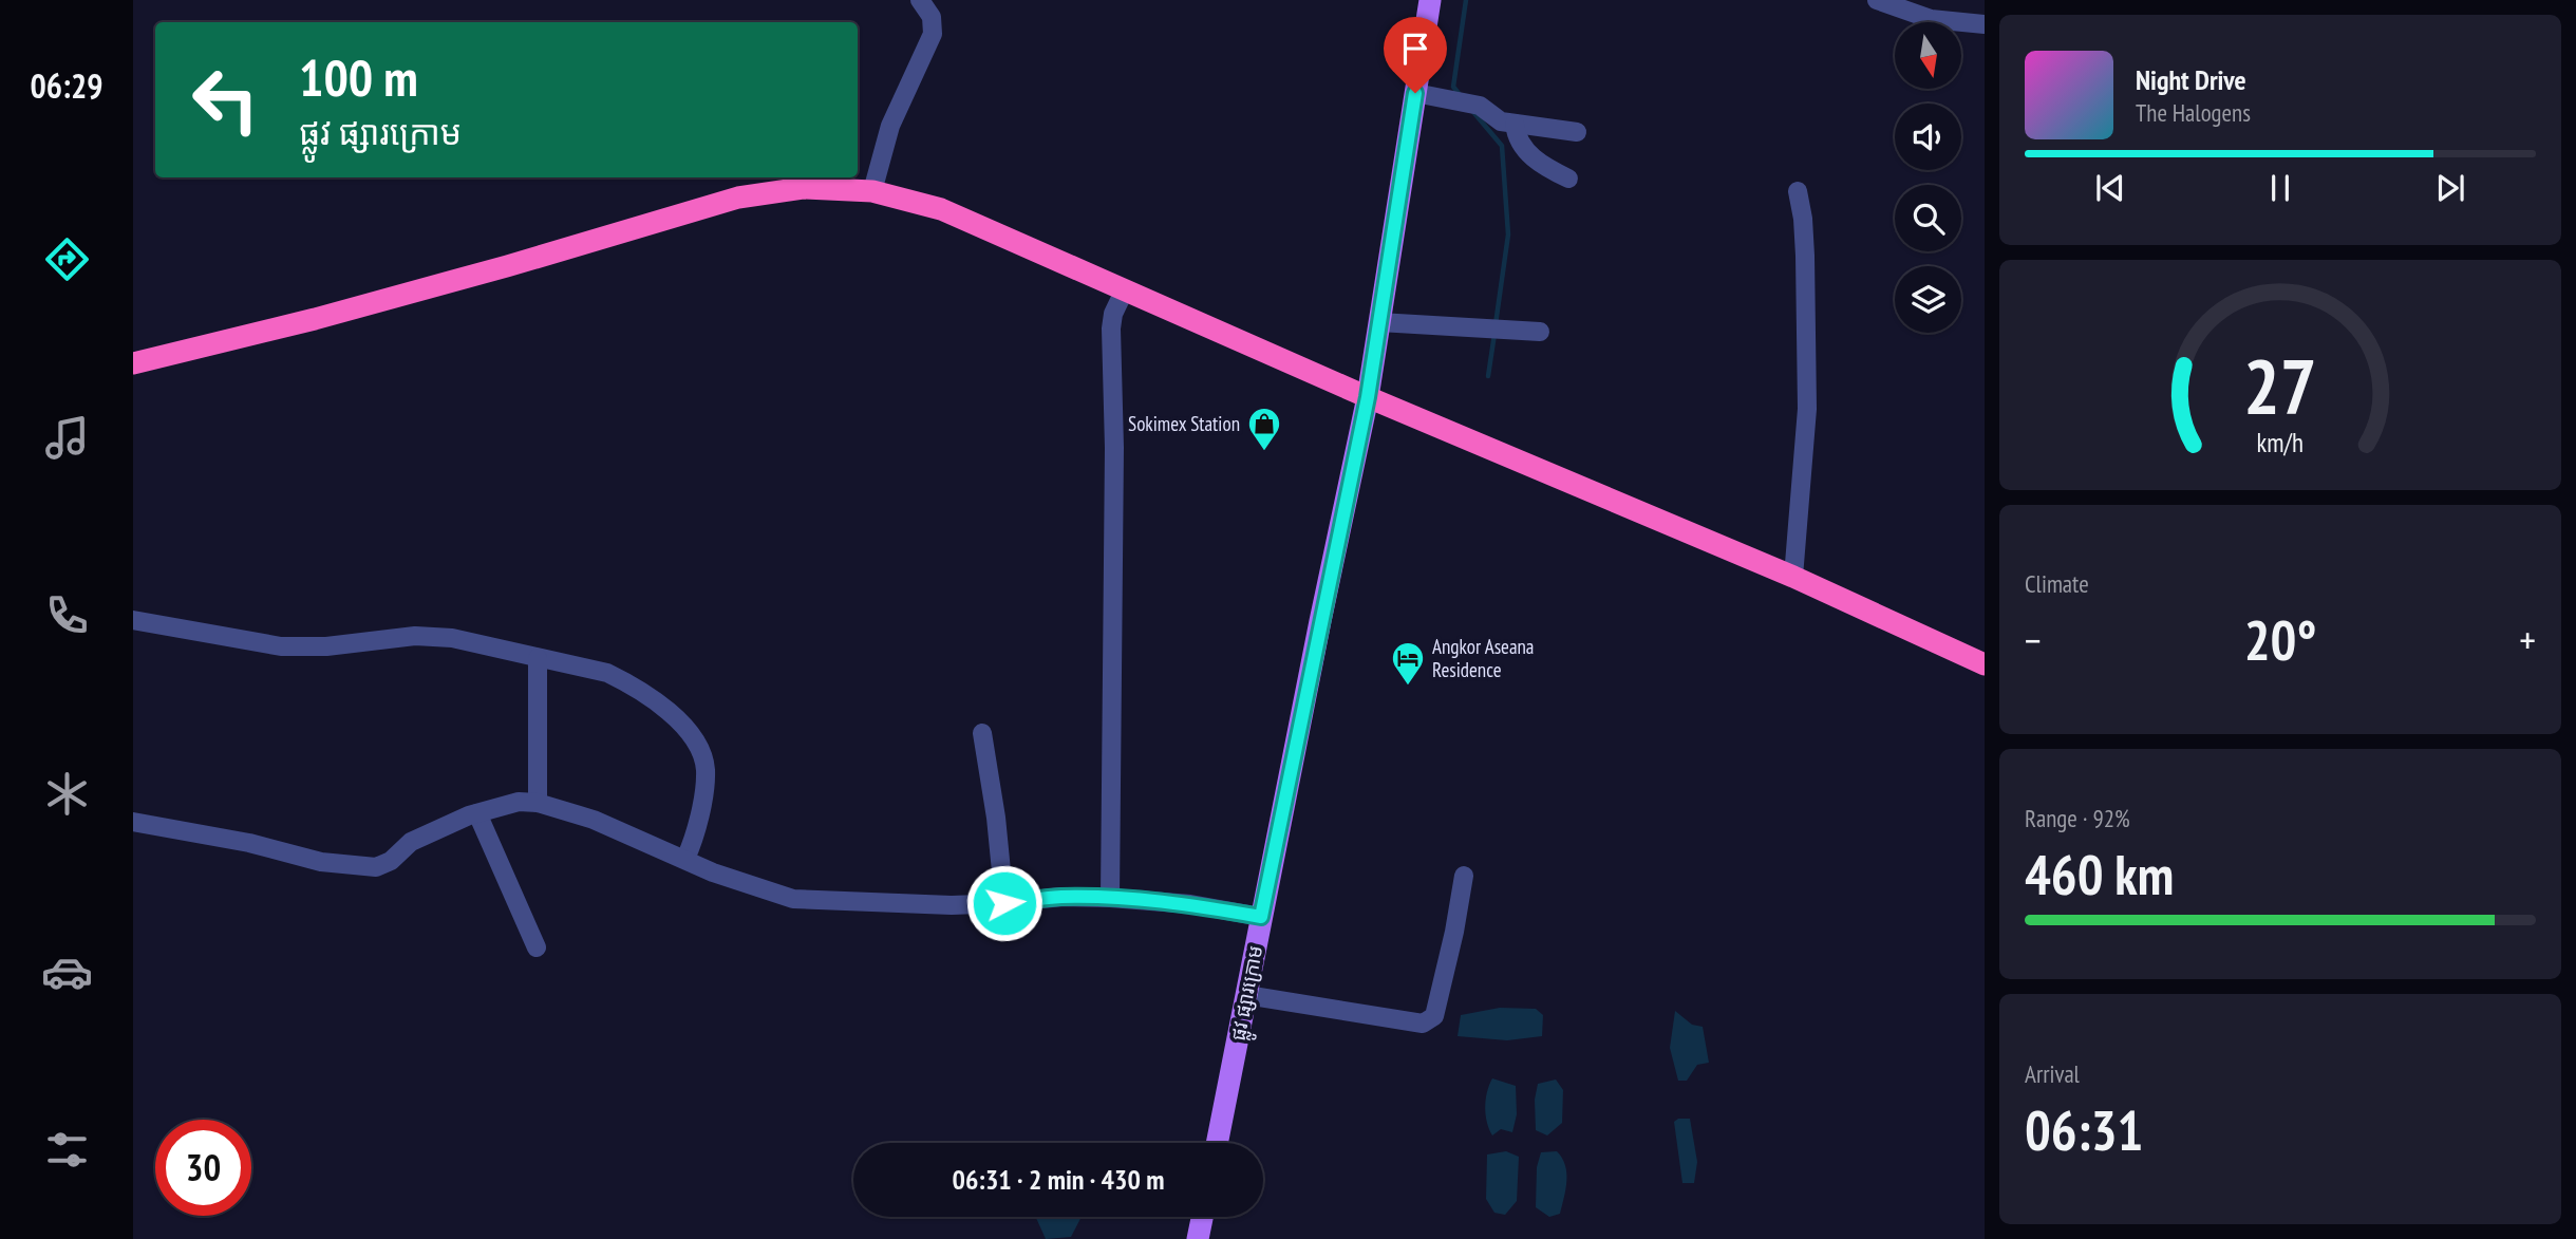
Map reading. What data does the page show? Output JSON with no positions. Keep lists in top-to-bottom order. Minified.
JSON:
{"streets":{"main road":["ផ្លូវ ផ្សារក្រោម"]},"places":{"shop":["Sokimex Station"],"hotel":["Angkor Aseana Residence"]},"north":"bottom","page":{"tabs":"06:29","turn":["100 m","ផ្លូវ ផ្សារក្រោម"],"song":["Night Drive","The Halogens"],"tile":["Climate",["Range · 92%","460 km"],["Arrival","06:31"]],"heat":["−","20°","+"],"limit":"30","trip":"06:31 · 2 min · 430 m","gauge":["27","km/h"]}}
